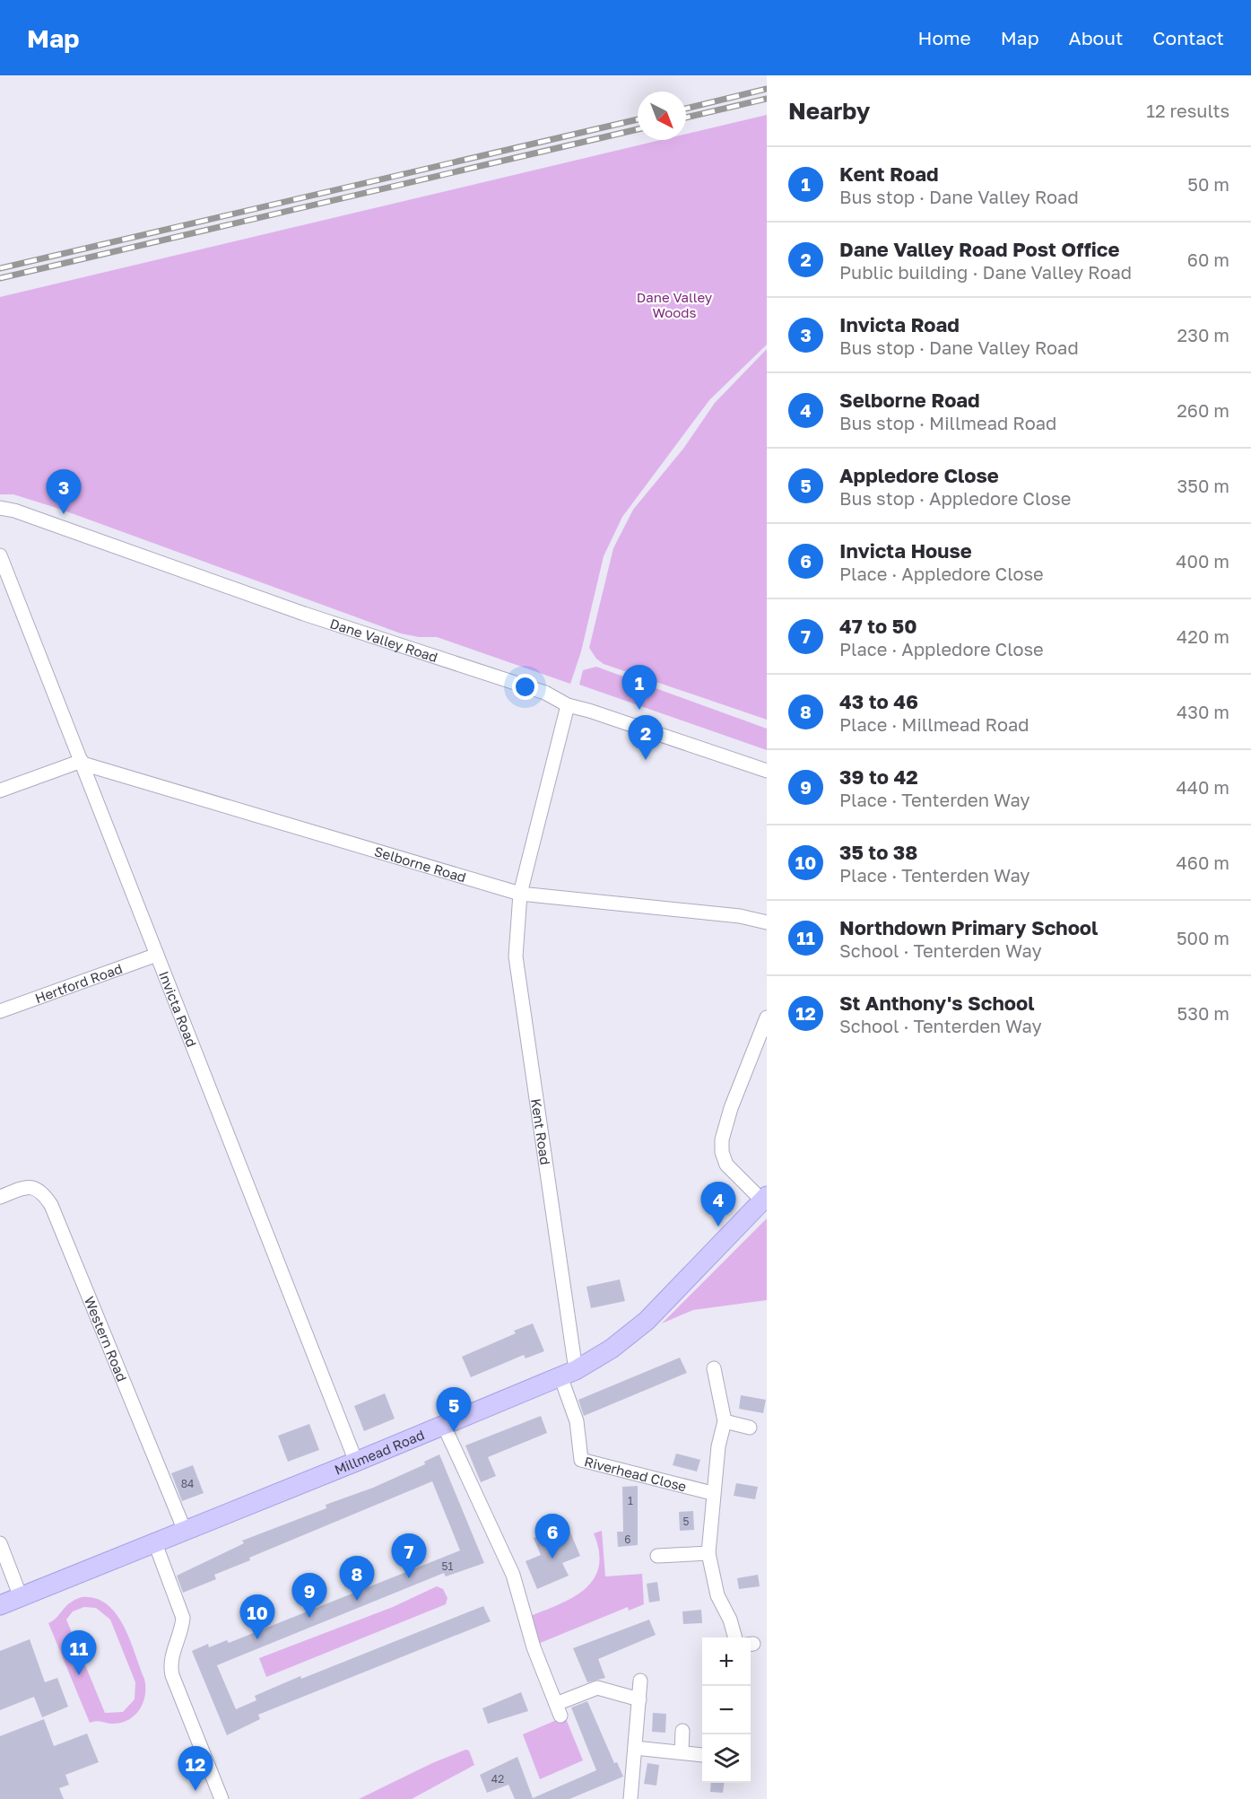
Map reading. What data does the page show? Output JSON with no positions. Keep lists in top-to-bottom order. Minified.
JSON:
{"streets":{"main road":["Millmead Road"],"street":["Dane Valley Road","Selborne Road","Hertford Road","Invicta Road","Kent Road","Western Road","Riverhead Close"]},"crossings":[["Dane Valley Road","Kent Road"],["Selborne Road","Invicta Road"],["Selborne Road","Kent Road"],["Hertford Road","Invicta Road"],["Invicta Road","Millmead Road"],["Kent Road","Millmead Road"],["Kent Road","Riverhead Close"],["Western Road","Millmead Road"],["Millmead Road","Riverhead Close"]],"parks":["Dane Valley Woods"],"house_numbers":["84","1","5","6","51","42"],"north":"bottom right","page":{"header":"Map","nav":["Home","Map","About","Contact"],"heading":["Nearby","12 results"],"list":[{"mark":"1","name":"Kent Road","note":"Bus stop · Dane Valley Road","value":"50 m"},{"mark":"2","name":"Dane Valley Road Post Office","note":"Public building · Dane Valley Road","value":"60 m"},{"mark":"3","name":"Invicta Road","note":"Bus stop · Dane Valley Road","value":"230 m"},{"mark":"4","name":"Selborne Road","note":"Bus stop · Millmead Road","value":"260 m"},{"mark":"5","name":"Appledore Close","note":"Bus stop · Appledore Close","value":"350 m"},{"mark":"6","name":"Invicta House","note":"Place · Appledore Close","value":"400 m"},{"mark":"7","name":"47 to 50","note":"Place · Appledore Close","value":"420 m"},{"mark":"8","name":"43 to 46","note":"Place · Millmead Road","value":"430 m"},{"mark":"9","name":"39 to 42","note":"Place · Tenterden Way","value":"440 m"},{"mark":"10","name":"35 to 38","note":"Place · Tenterden Way","value":"460 m"},{"mark":"11","name":"Northdown Primary School","note":"School · Tenterden Way","value":"500 m"},{"mark":"12","name":"St Anthony's School","note":"School · Tenterden Way","value":"530 m"}],"pins":["3","1","2","4","5","6","7","8","9","10","11","12"],"map_buttons":["+","−"]}}
